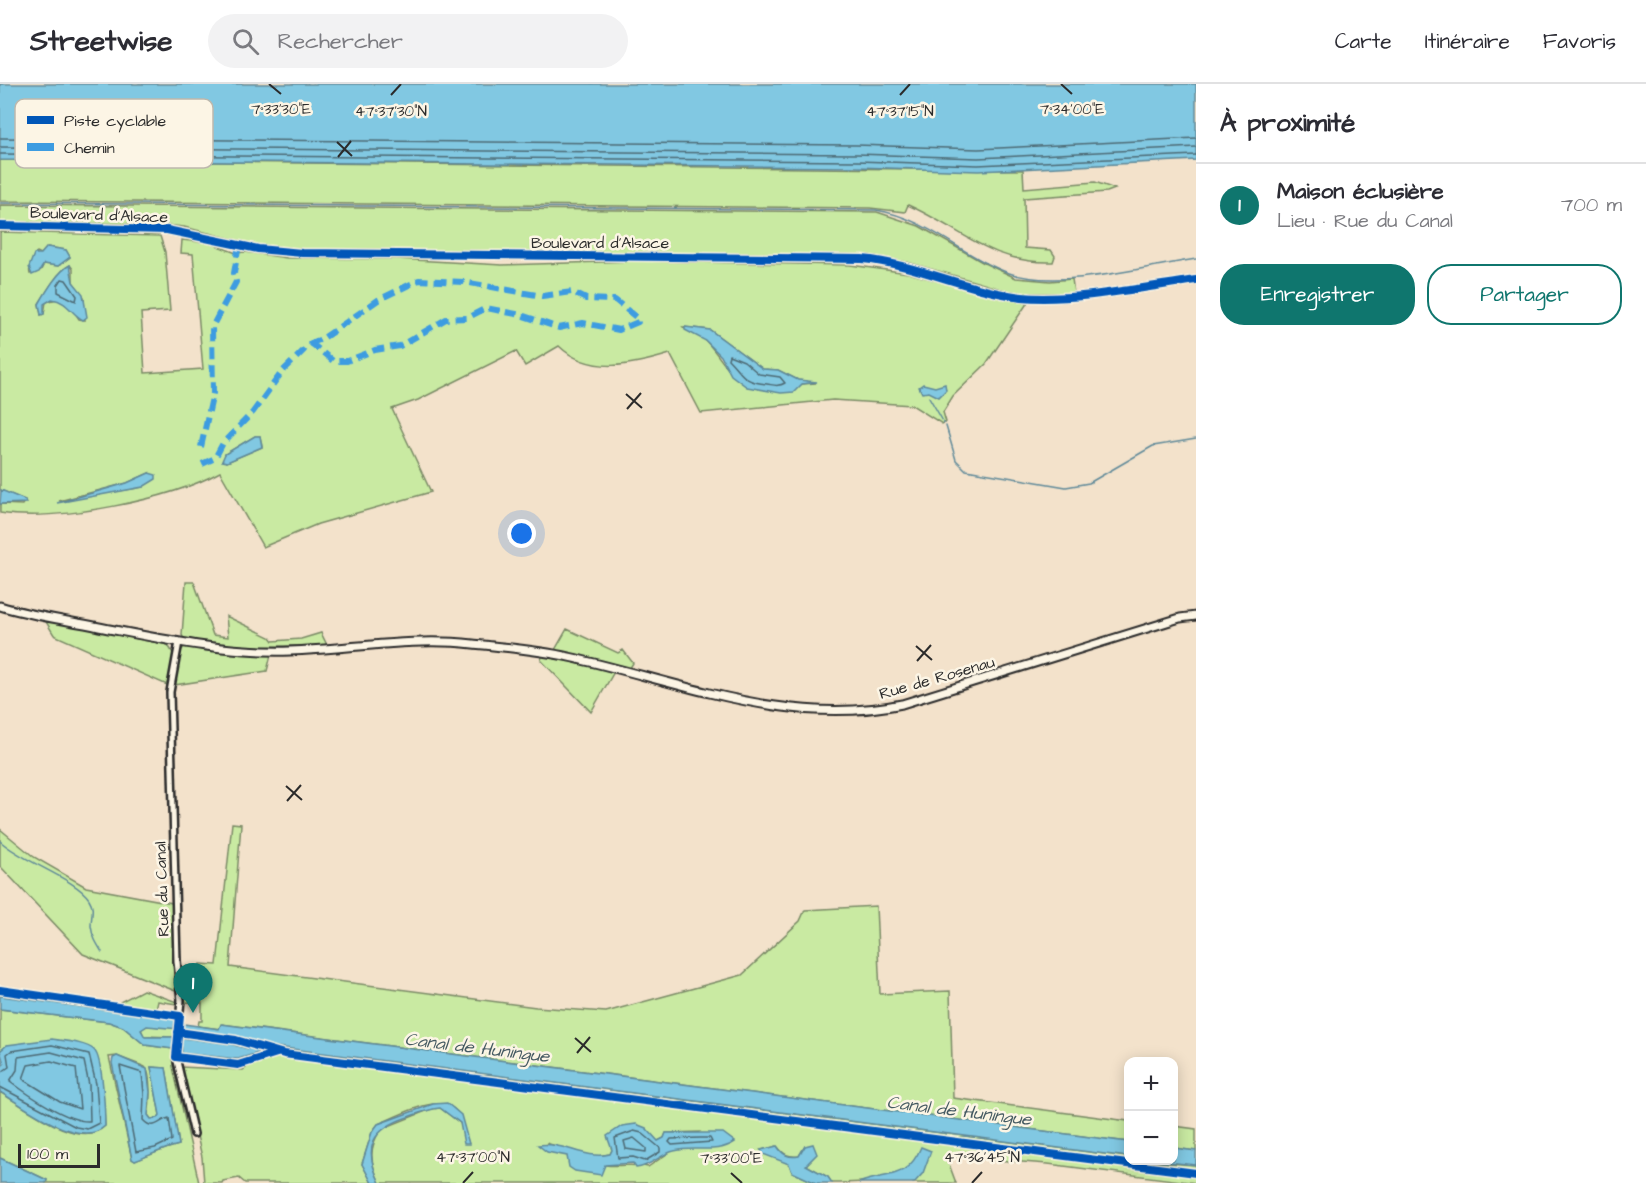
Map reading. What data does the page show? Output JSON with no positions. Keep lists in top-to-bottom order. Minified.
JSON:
{"streets":{"main road":["Rue de Rosenau"],"street":["Boulevard d'Alsace","Rue du Canal"]},"crossings":[["Rue de Rosenau","Rue du Canal"]],"water":["Canal de Huningue"],"legend":["Piste cyclable","Chemin"],"scale_bar":"100 m","page":{"header":"Streetwise","search":"Rechercher","nav":["Carte","Itinéraire","Favoris"],"heading":"À proximité","list":[{"mark":"1","name":"Maison éclusière","note":"Lieu · Rue du Canal","value":"700 m"}],"buttons":["Enregistrer","Partager"],"pins":"1","map_buttons":["+","−"],"scale":"100 m"},"coordinates":["7°33'30\"E","7°34'00\"E","47°37'30\"N","47°37'15\"N","47°37'00\"N","47°36'45\"N","7°33'00\"E"]}
